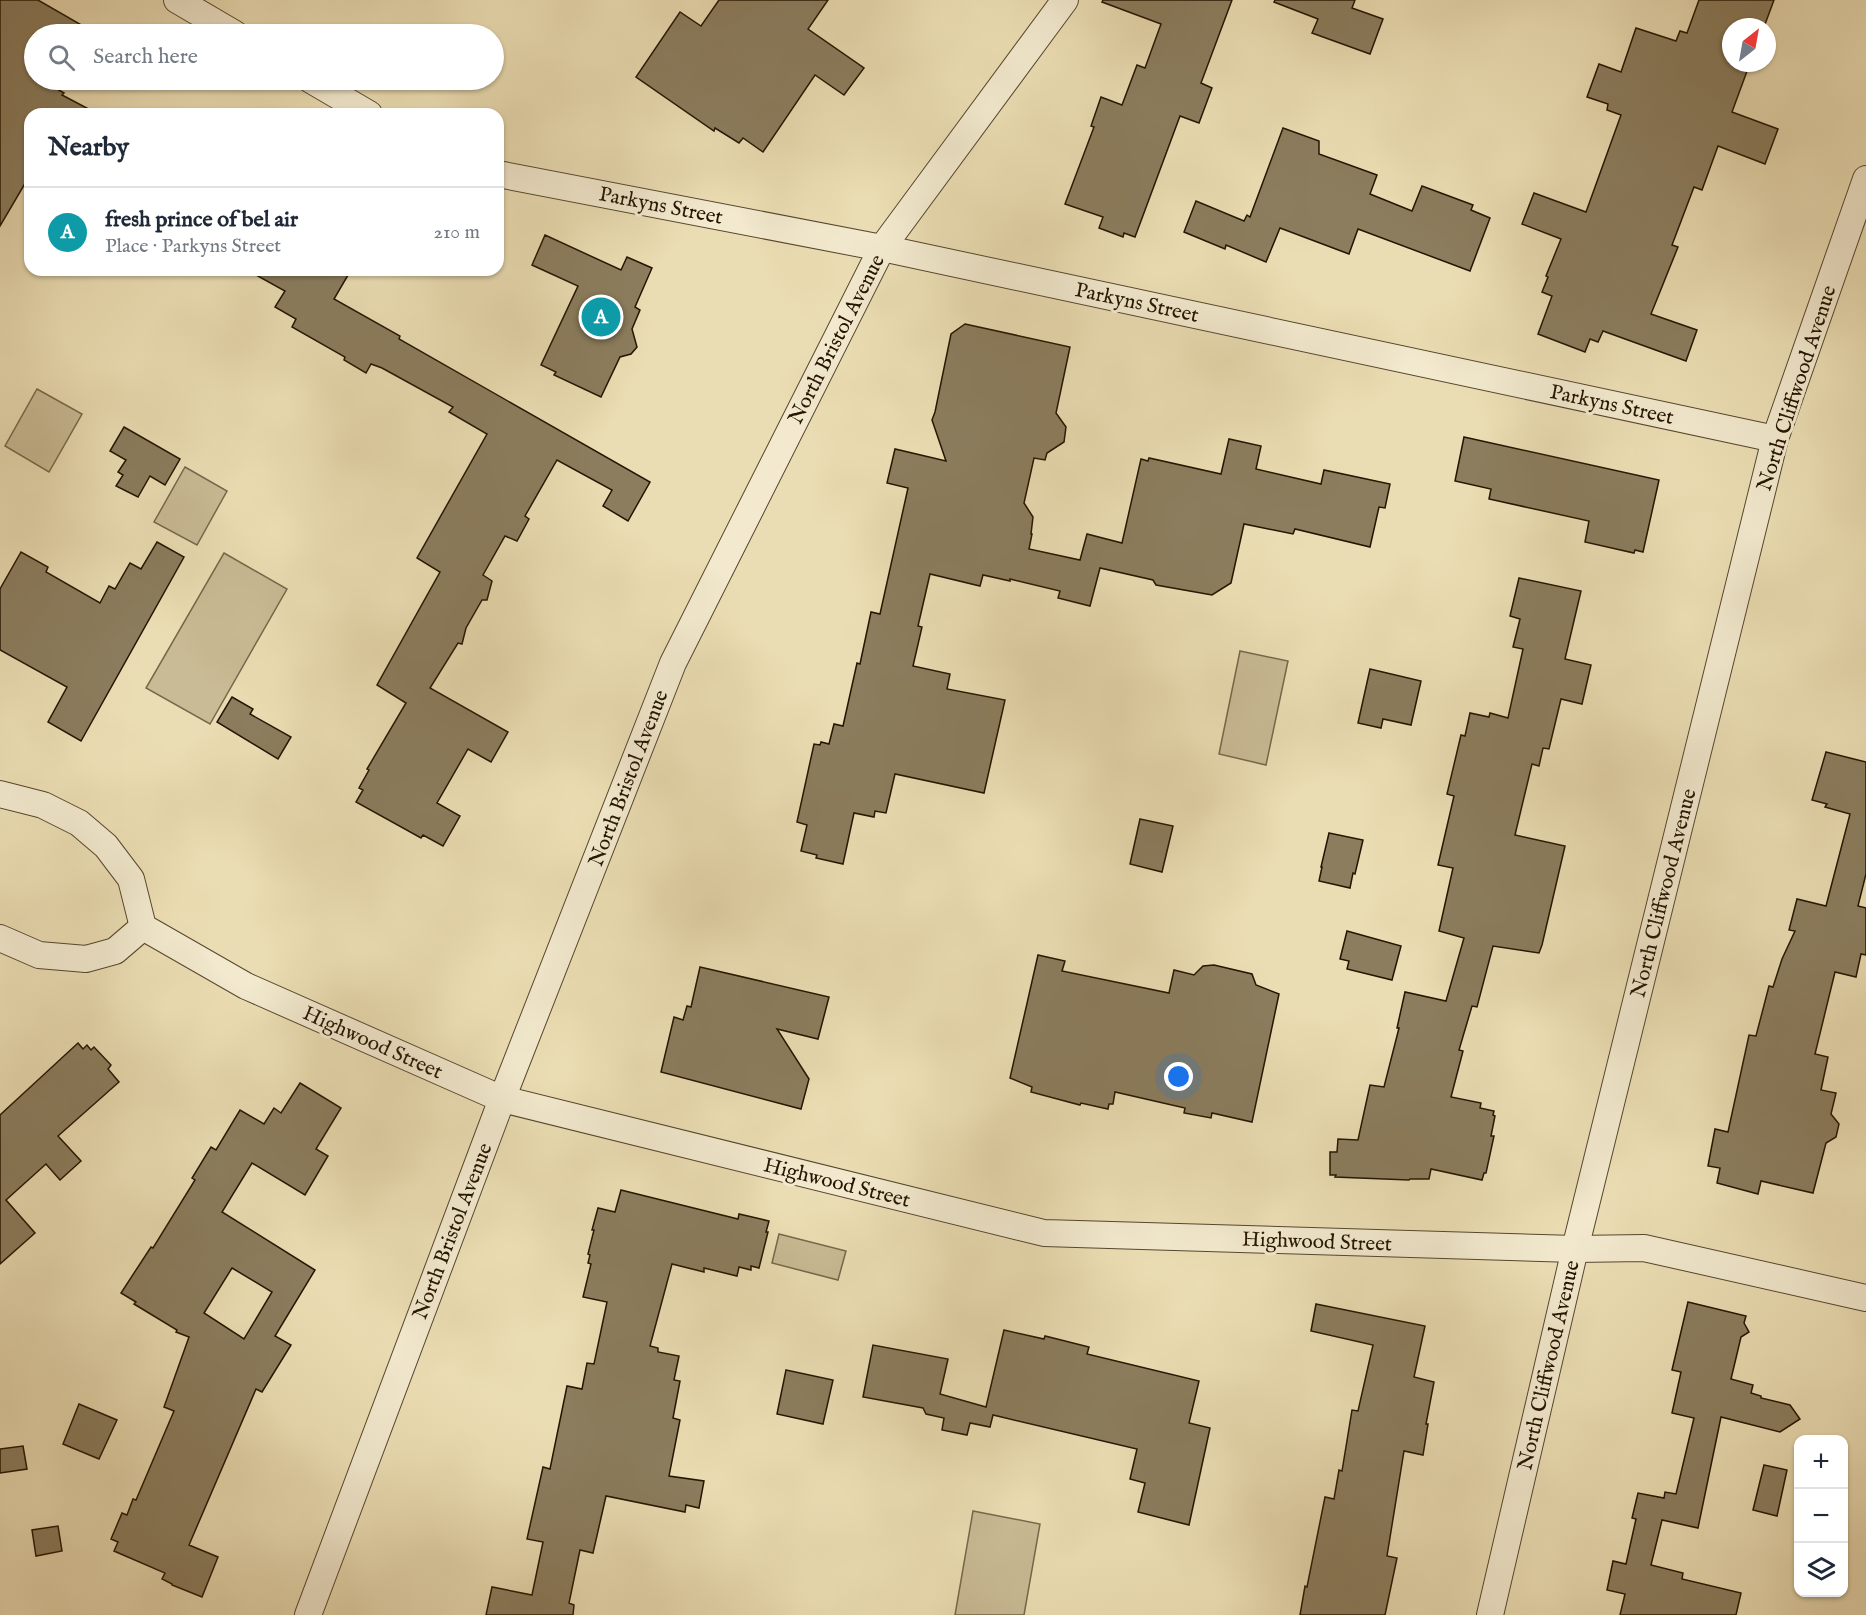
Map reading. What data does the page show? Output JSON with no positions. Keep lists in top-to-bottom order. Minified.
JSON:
{"streets":{"street":["Parkyns Street","North Bristol Avenue","North Cliffwood Avenue","Highwood Street"]},"crossings":[["Parkyns Street","North Bristol Avenue"],["Parkyns Street","North Cliffwood Avenue"],["North Bristol Avenue","Highwood Street"],["North Cliffwood Avenue","Highwood Street"]],"north":"top right","page":{"search":"Search here","heading":"Nearby","list":[{"mark":"A","name":"fresh prince of bel air","note":"Place · Parkyns Street","value":"210 m"}],"pins":"A","map_buttons":["+","−"]}}
